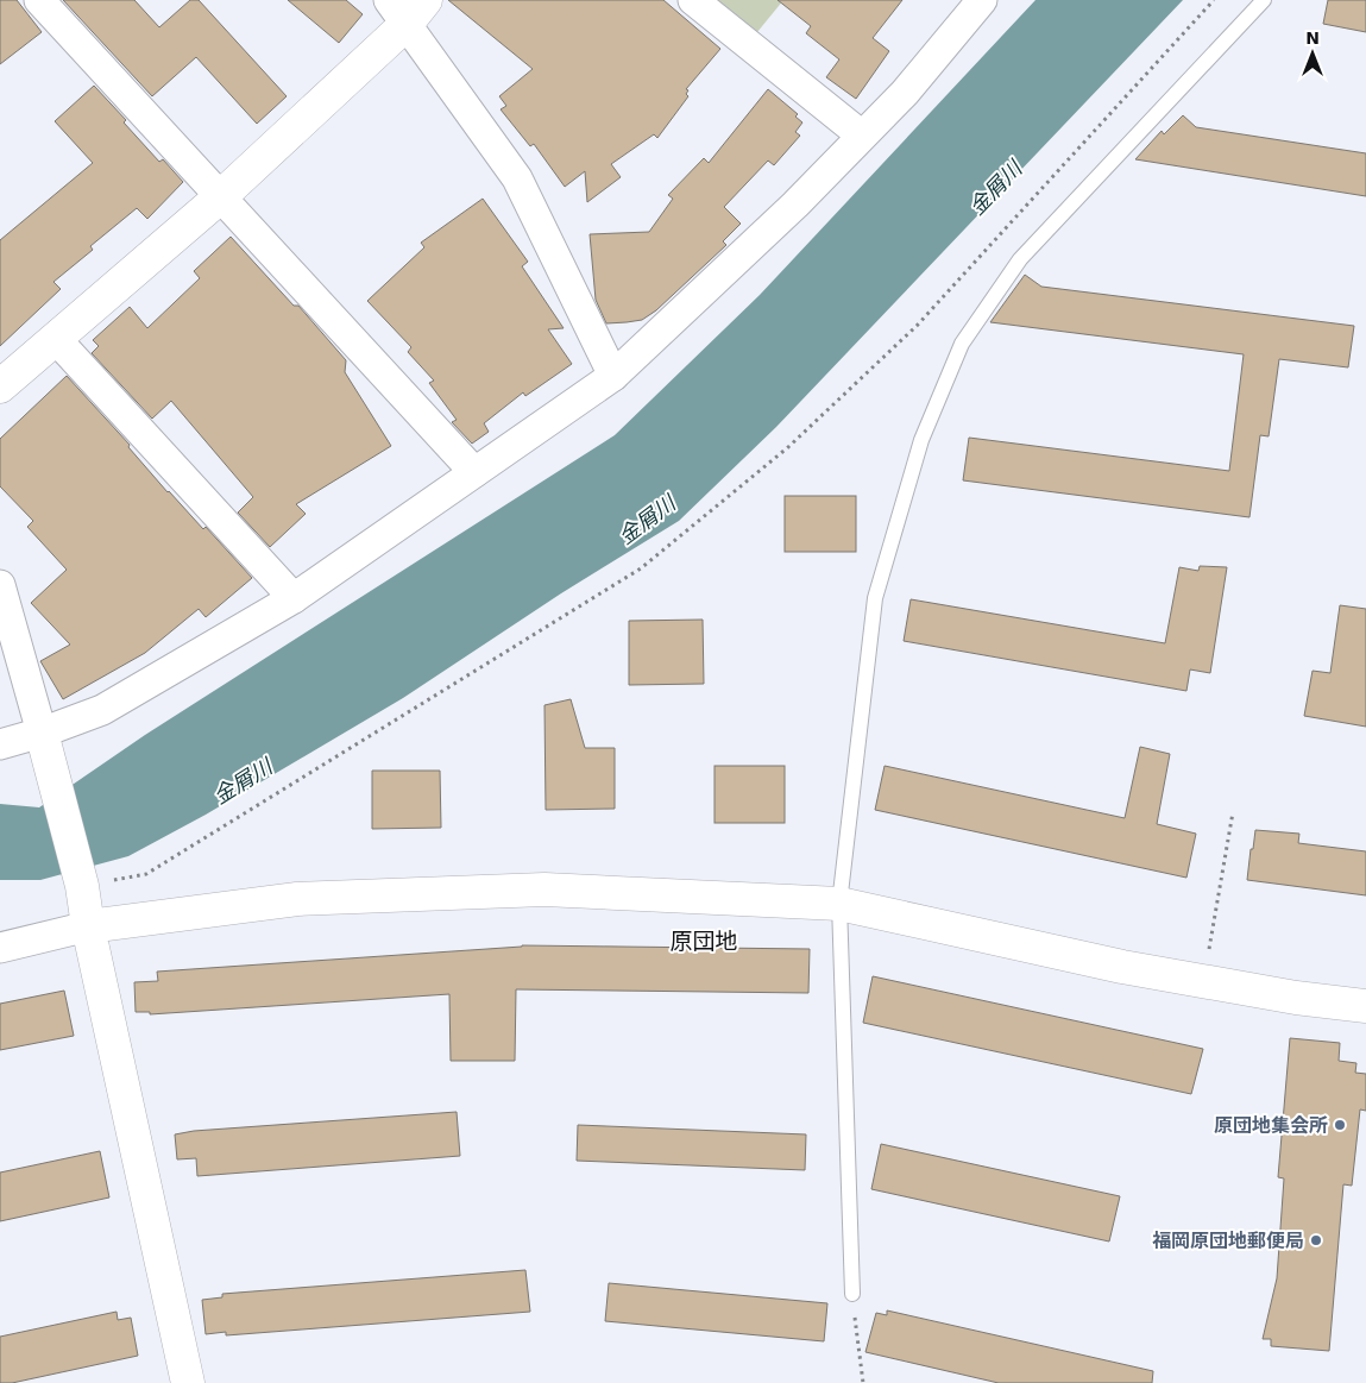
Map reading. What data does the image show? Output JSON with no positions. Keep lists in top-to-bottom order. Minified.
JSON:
{"districts":["原団地"],"water":["金屑川"],"places":["原団地集会所","福岡原団地郵便局"],"north":"top"}
